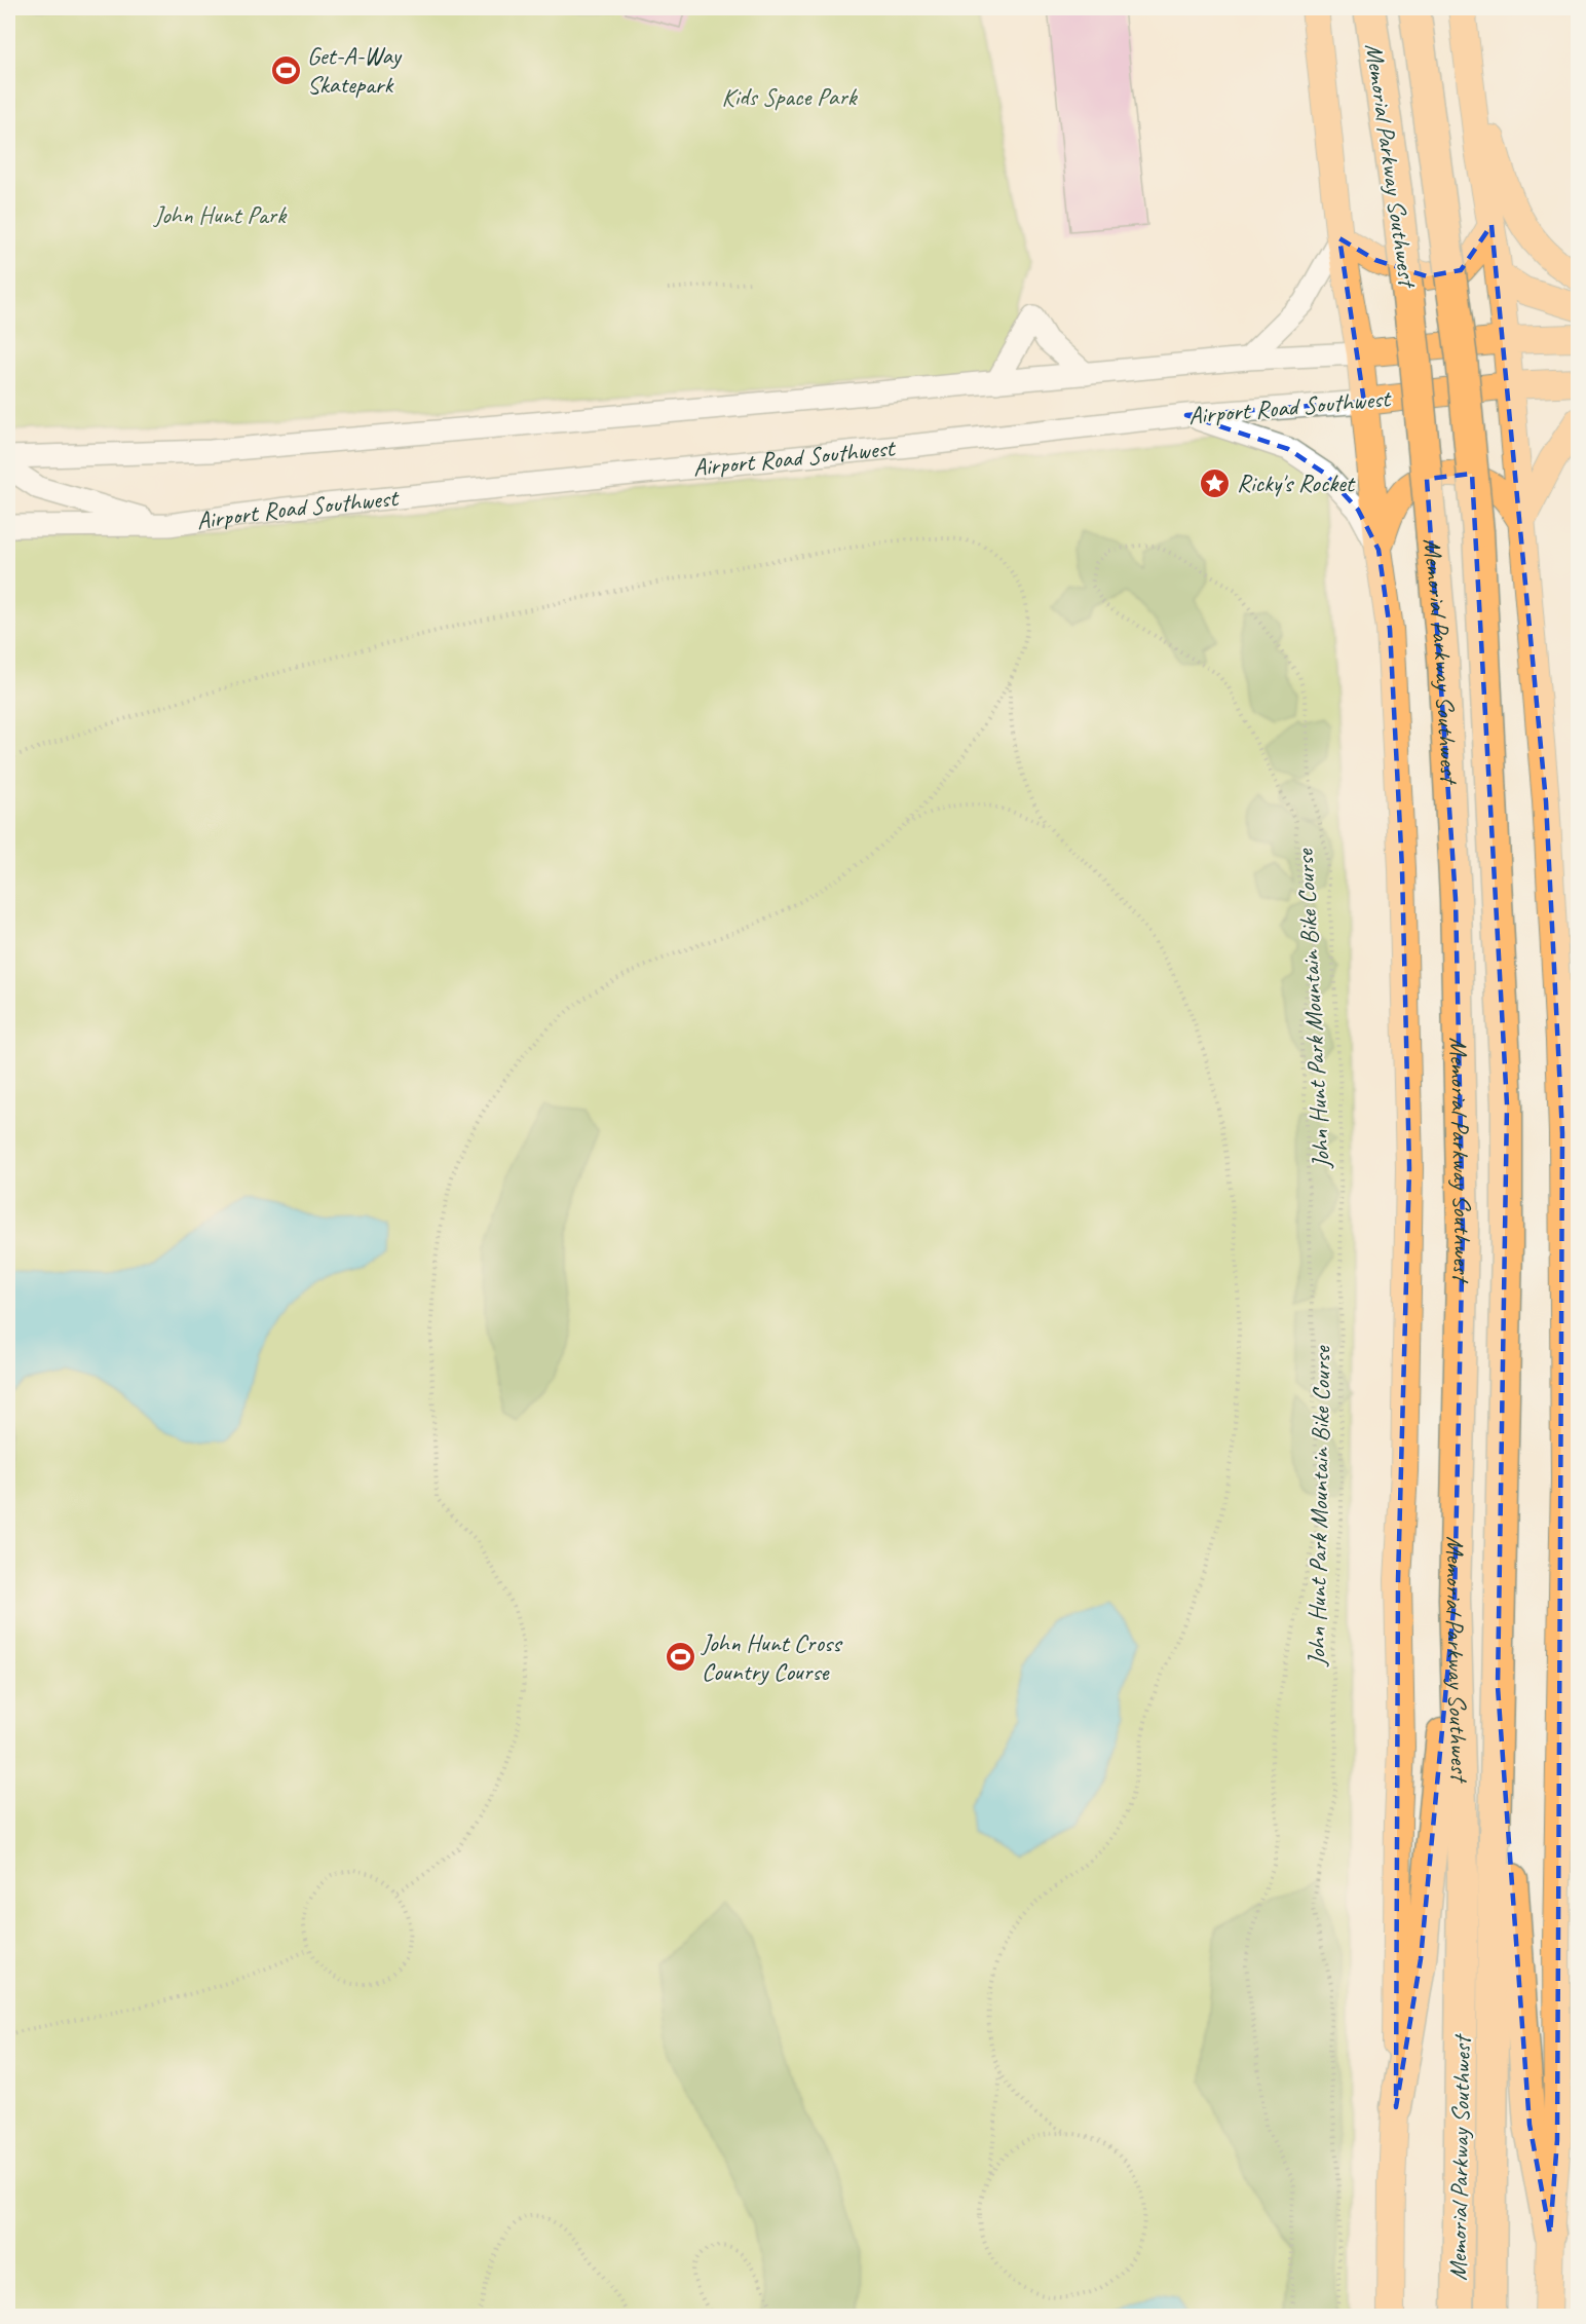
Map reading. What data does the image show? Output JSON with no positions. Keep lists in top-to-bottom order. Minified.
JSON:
{"streets":{"highway":["Memorial Parkway Southwest"],"main road":["Airport Road Southwest"],"path":["John Hunt Park Mountain Bike Course"]},"parks":["Kids Space Park","John Hunt Park"],"places":{"sports":["Get-A-Way Skatepark","John Hunt Cross Country Course"],"place":["Ricky's Rocket"]}}
